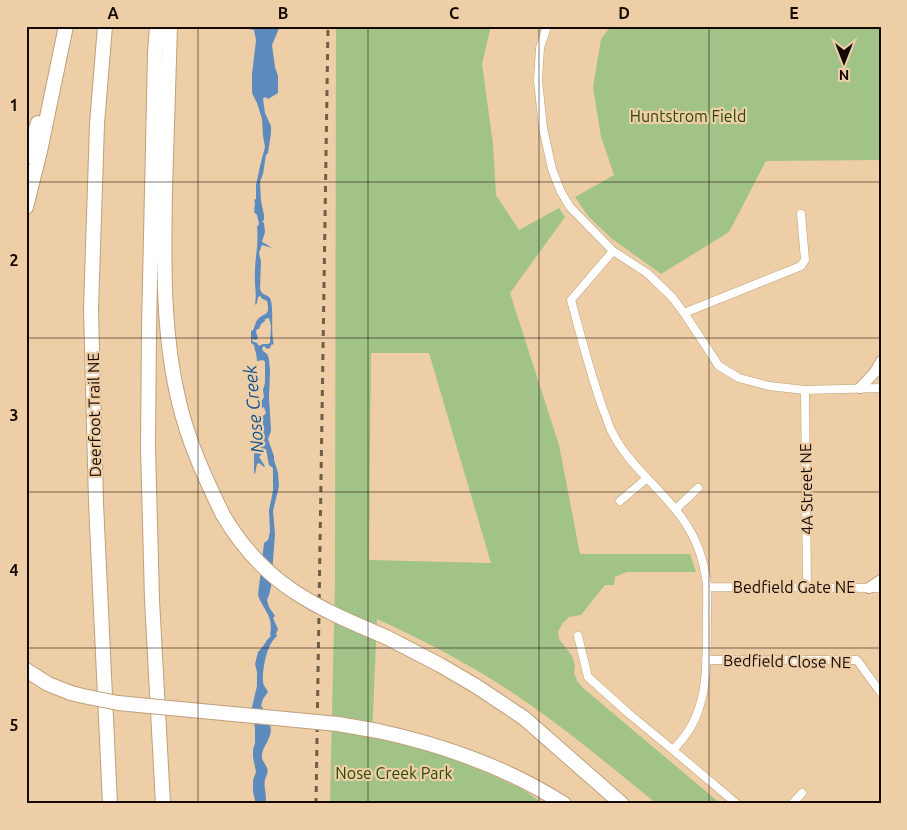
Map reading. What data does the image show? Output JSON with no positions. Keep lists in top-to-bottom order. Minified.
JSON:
{"streets":{"highway":["Deerfoot Trail NE"],"street":["4A Street NE","Bedfield Gate NE","Bedfield Close NE"]},"crossings":[["4A Street NE","Bedfield Gate NE"],["Bedfield Gate NE","Bedfield Close NE"]],"water":["Nose Creek"],"parks":["Huntstrom Field","Nose Creek Park"],"north":"bottom","grid":{"columns":["A","B","C","D","E"],"rows":["1","2","3","4","5"]}}
